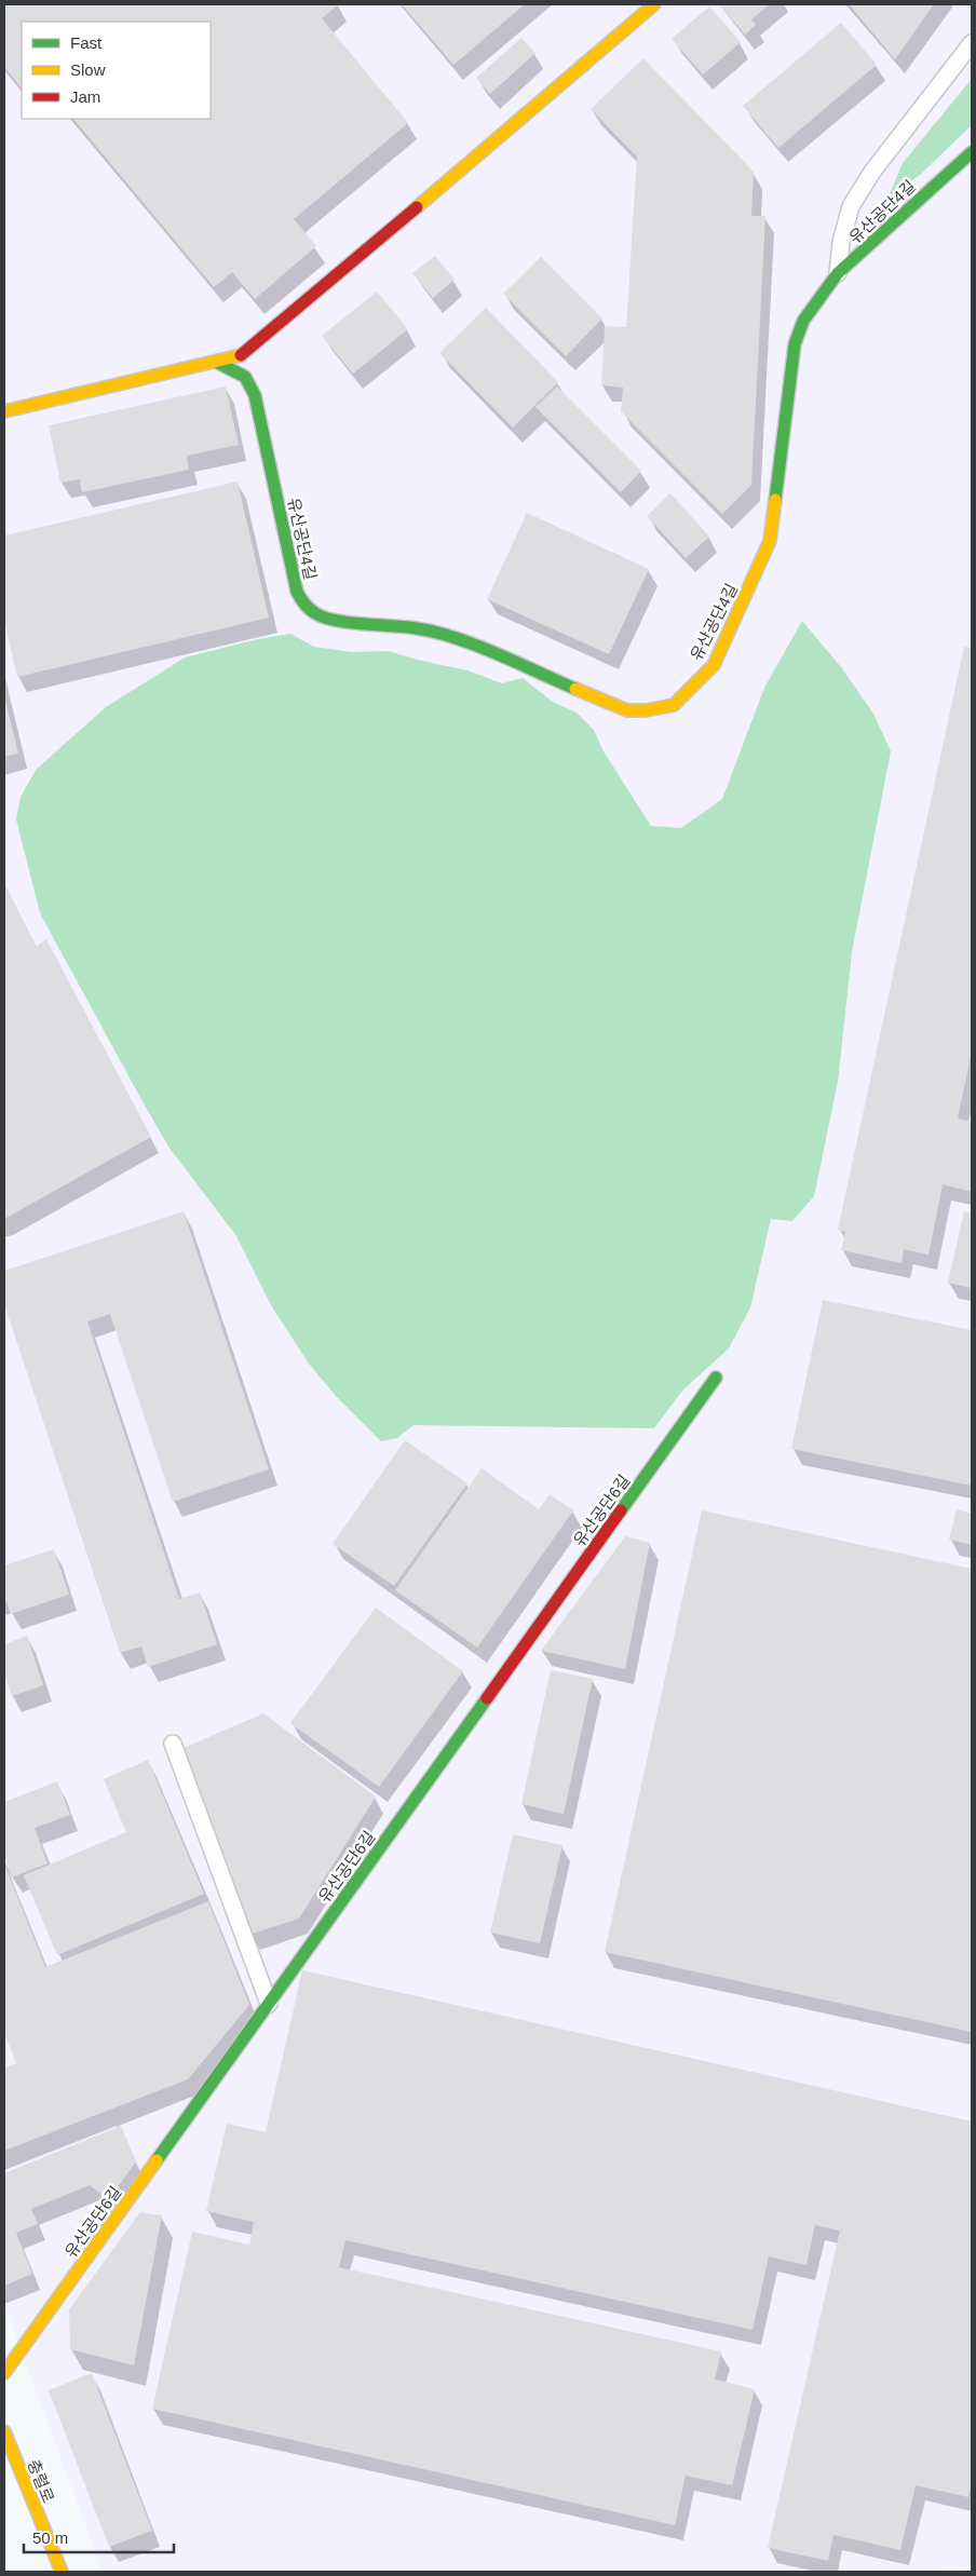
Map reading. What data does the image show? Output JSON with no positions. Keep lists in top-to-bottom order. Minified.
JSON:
{"streets":{"street":["유산공단4길","유산공단6길","충렬로"]},"legend":["Fast","Slow","Jam"],"scale_bar":"50 m"}
